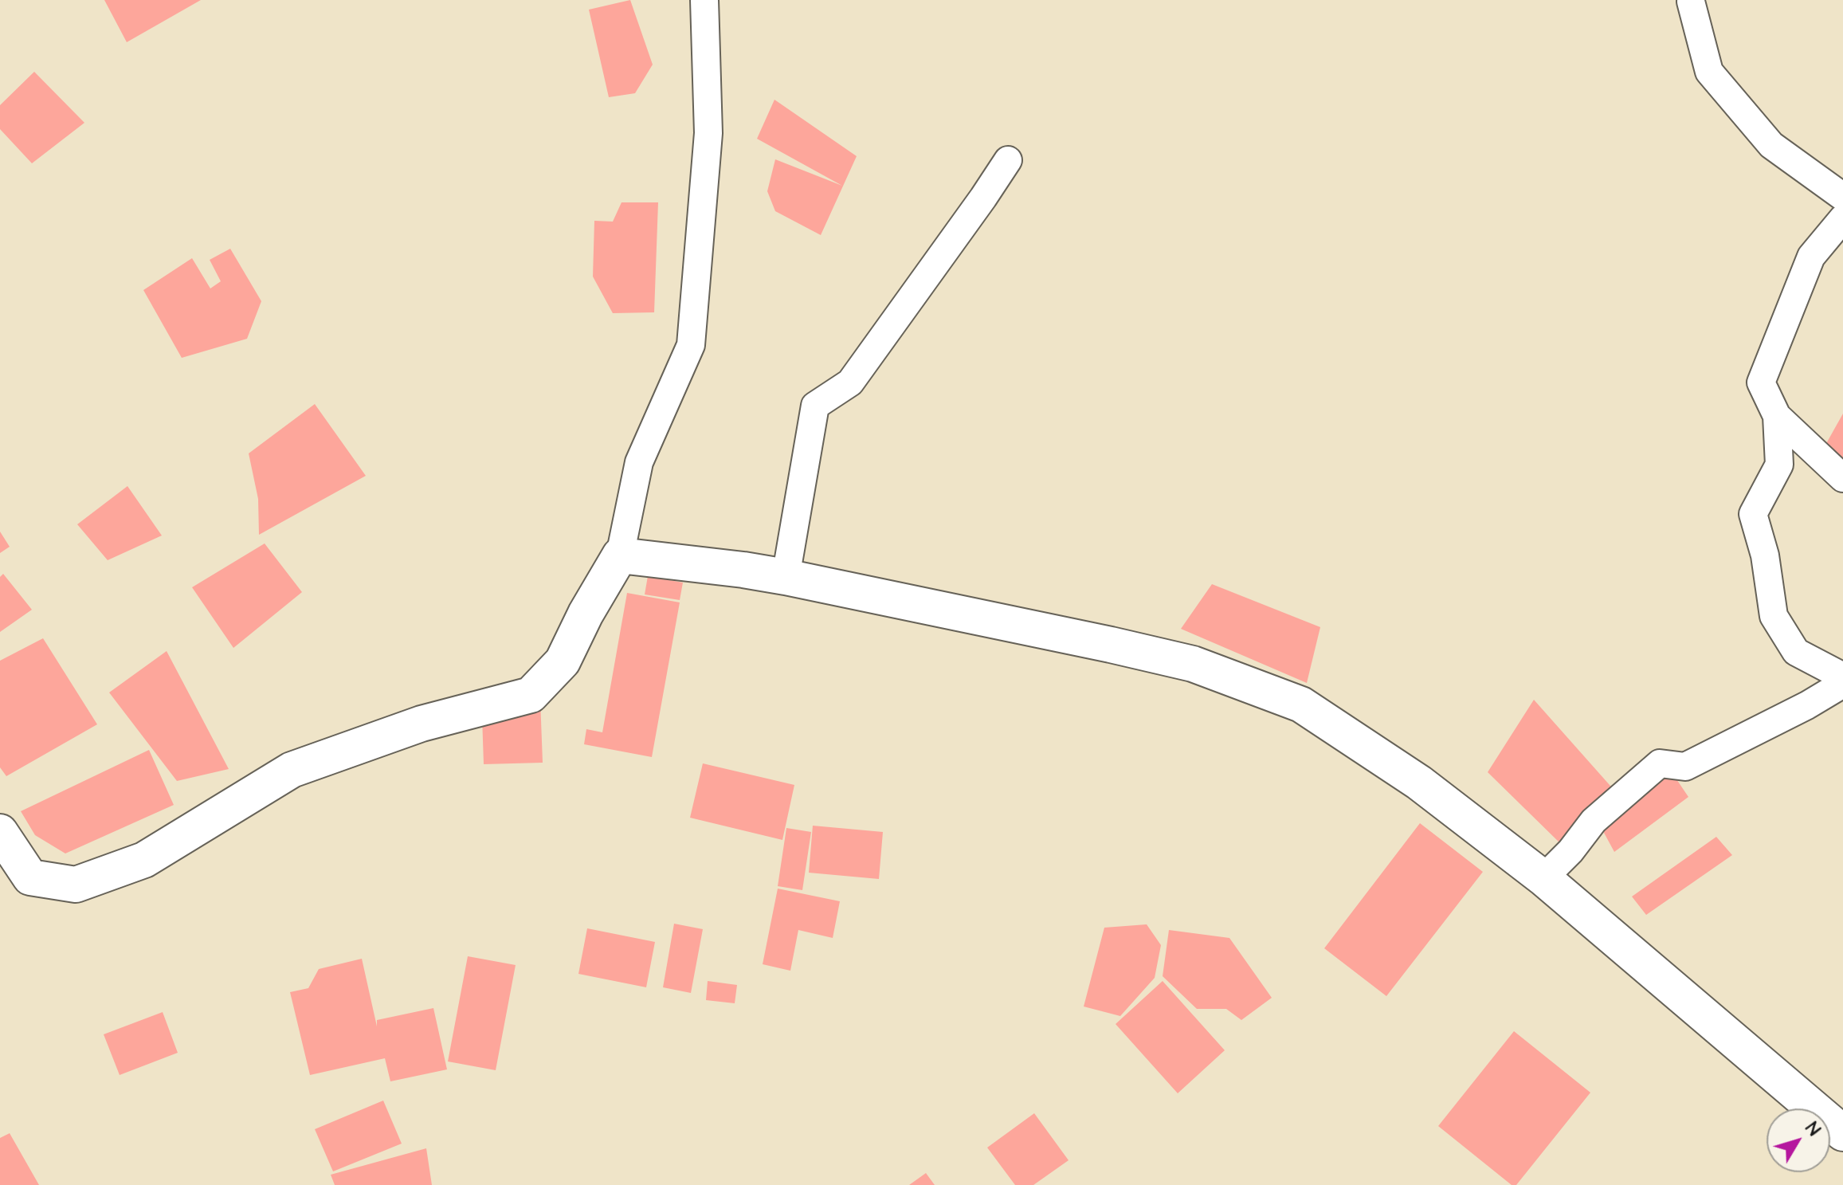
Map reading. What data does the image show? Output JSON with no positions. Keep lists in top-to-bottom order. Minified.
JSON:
{"north":"top right"}
